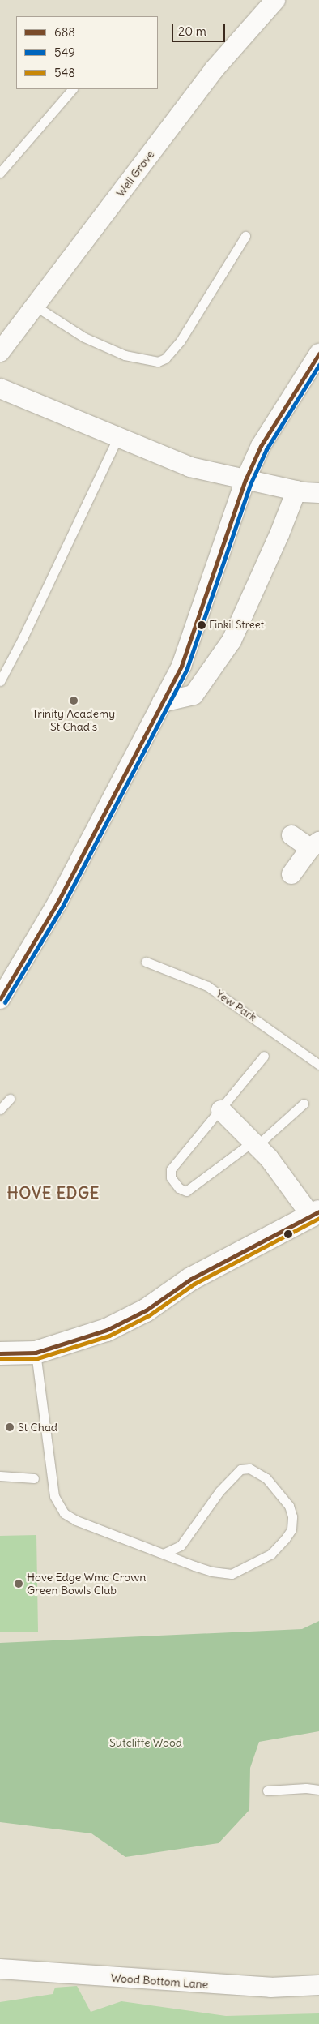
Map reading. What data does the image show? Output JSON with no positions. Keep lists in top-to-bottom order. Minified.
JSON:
{"streets":{"street":["Well Grove","Wood Bottom Lane"],"lane":["Yew Park"]},"districts":["HOVE EDGE"],"parks":["Sutcliffe Wood"],"places":["Finkil Street","Trinity Academy St Chad's","St Chad","Hove Edge Wmc Crown Green Bowls Club"],"lines":["transit line 688","transit line 549","transit line 548"],"legend":["688","549","548"],"scale_bar":"20 m"}
